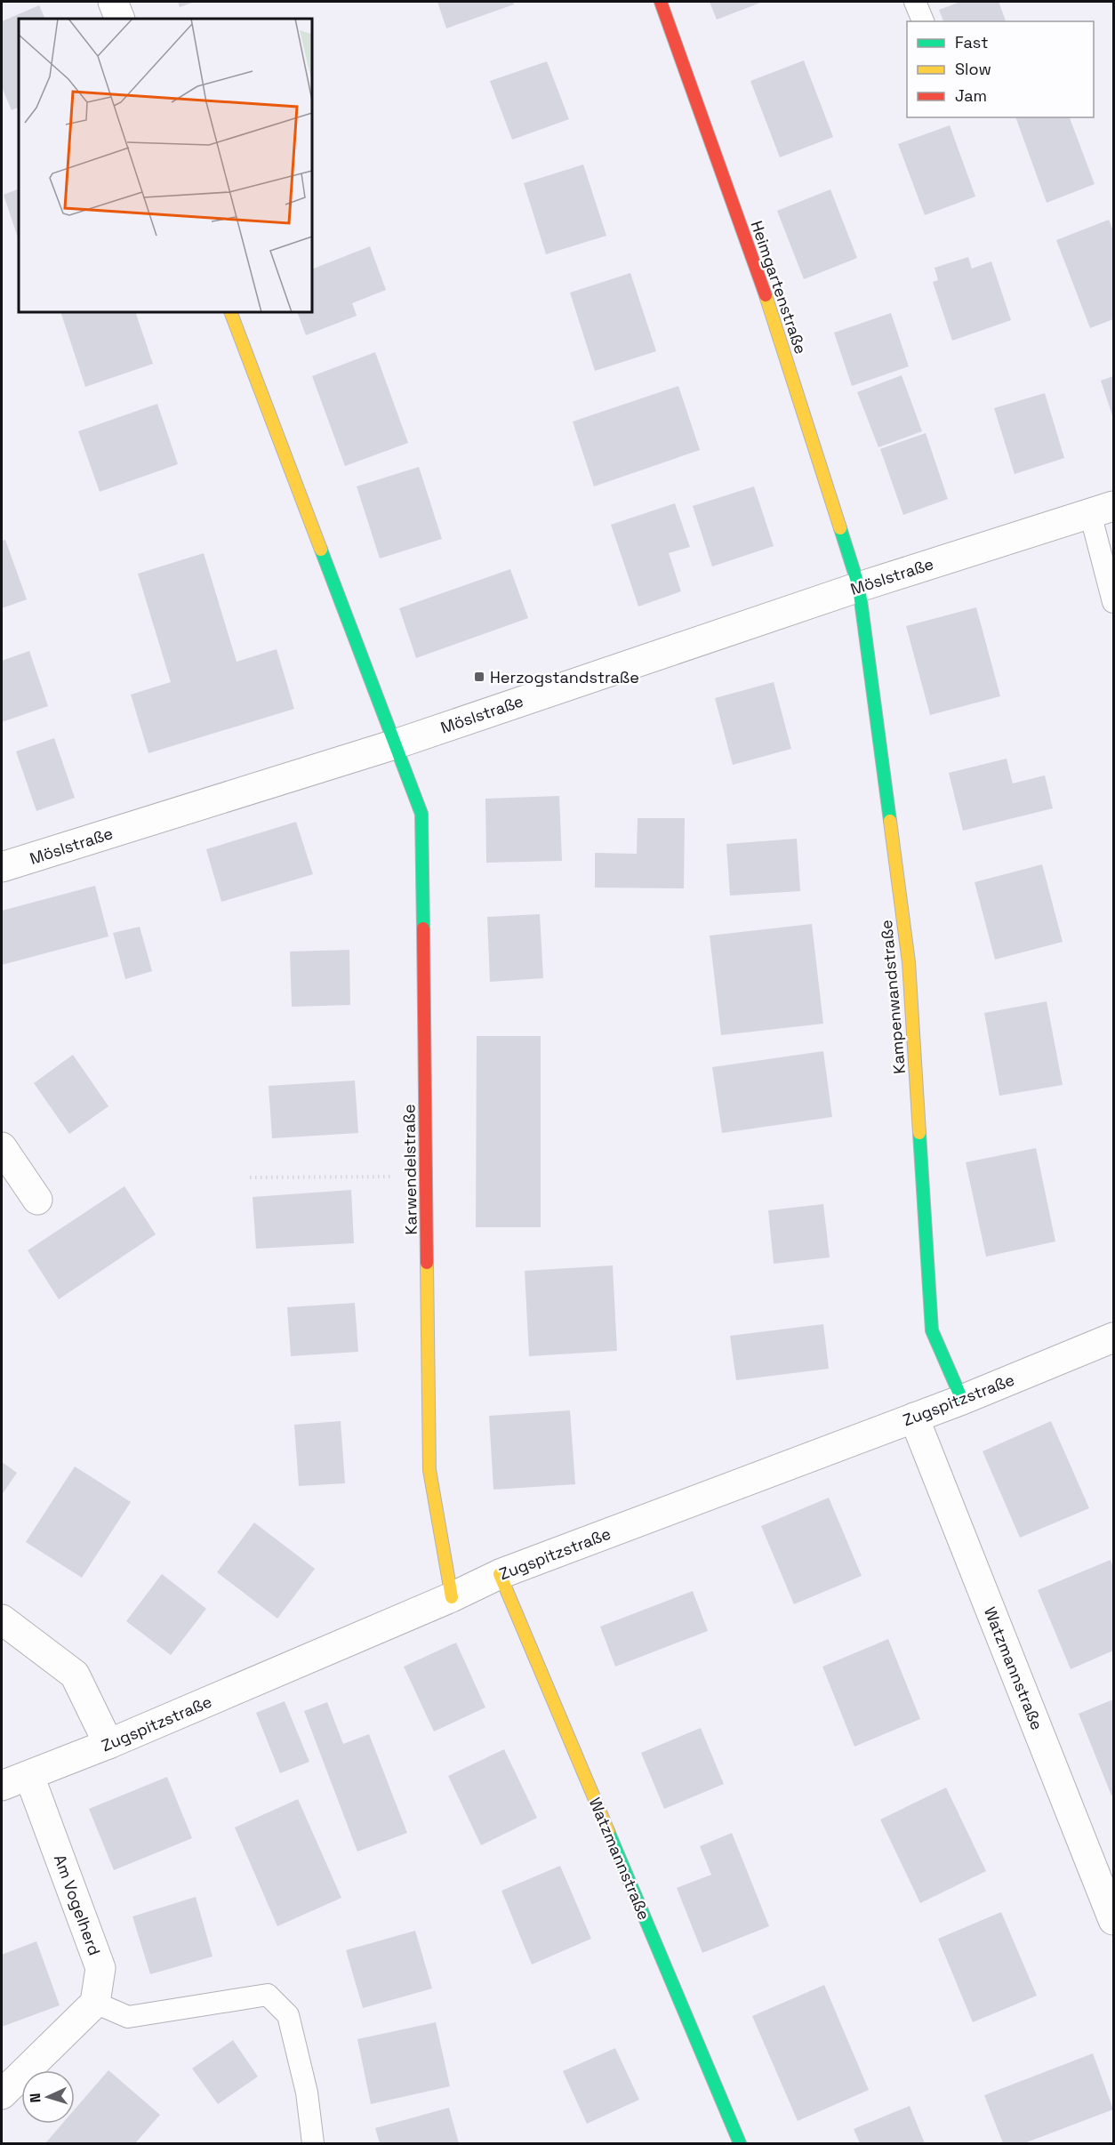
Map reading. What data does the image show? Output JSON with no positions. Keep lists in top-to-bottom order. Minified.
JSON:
{"streets":{"street":["Heimgartenstraße","Möslstraße","Kampenwandstraße","Karwendelstraße","Zugspitzstraße","Watzmannstraße","Am Vogelherd"]},"crossings":[["Heimgartenstraße","Möslstraße"],["Heimgartenstraße","Kampenwandstraße"],["Möslstraße","Kampenwandstraße"],["Möslstraße","Karwendelstraße"],["Kampenwandstraße","Zugspitzstraße"],["Karwendelstraße","Zugspitzstraße"],["Zugspitzstraße","Watzmannstraße"],["Zugspitzstraße","Am Vogelherd"]],"places":{"transit":["Herzogstandstraße"]},"legend":["Fast","Slow","Jam"],"north":"left"}
